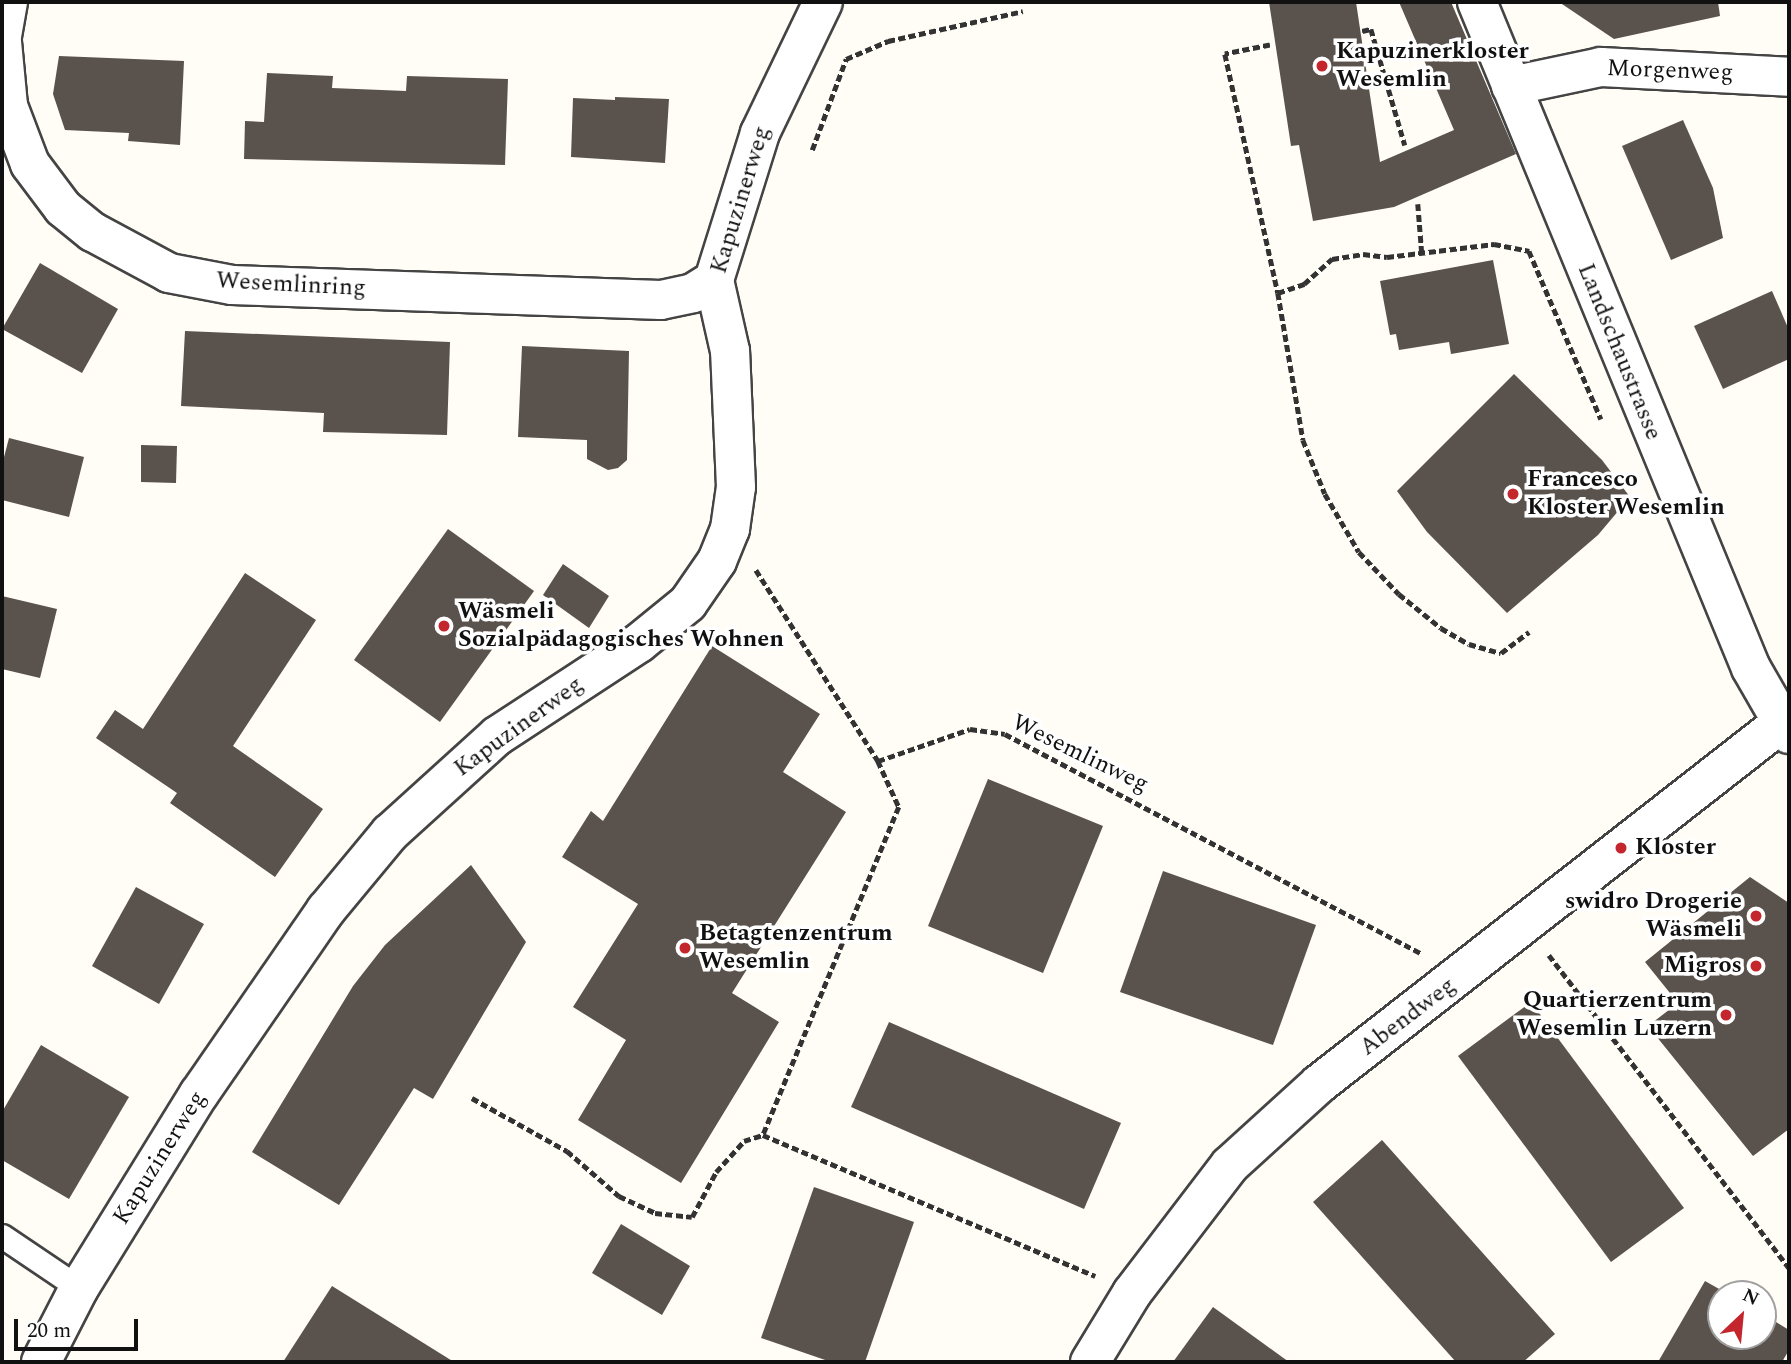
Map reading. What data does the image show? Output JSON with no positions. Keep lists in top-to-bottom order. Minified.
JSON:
{"streets":{"street":["Morgenweg","Kapuzinerweg","Wesemlinring","Landschaustrasse","Abendweg"],"path":["Wesemlinweg"]},"crossings":[["Morgenweg","Landschaustrasse"],["Kapuzinerweg","Wesemlinring"],["Landschaustrasse","Abendweg"],["Wesemlinweg","Abendweg"]],"places":["Kapuzinerkloster Wesemlin","Francesco Kloster Wesemlin","Wäsmeli Sozialpädagogisches Wohnen","Kloster","swidro Drogerie Wäsmeli","Betagtenzentrum Wesemlin","Migros","Quartierzentrum Wesemlin Luzern"],"scale_bar":"20 m","north":"top right"}
